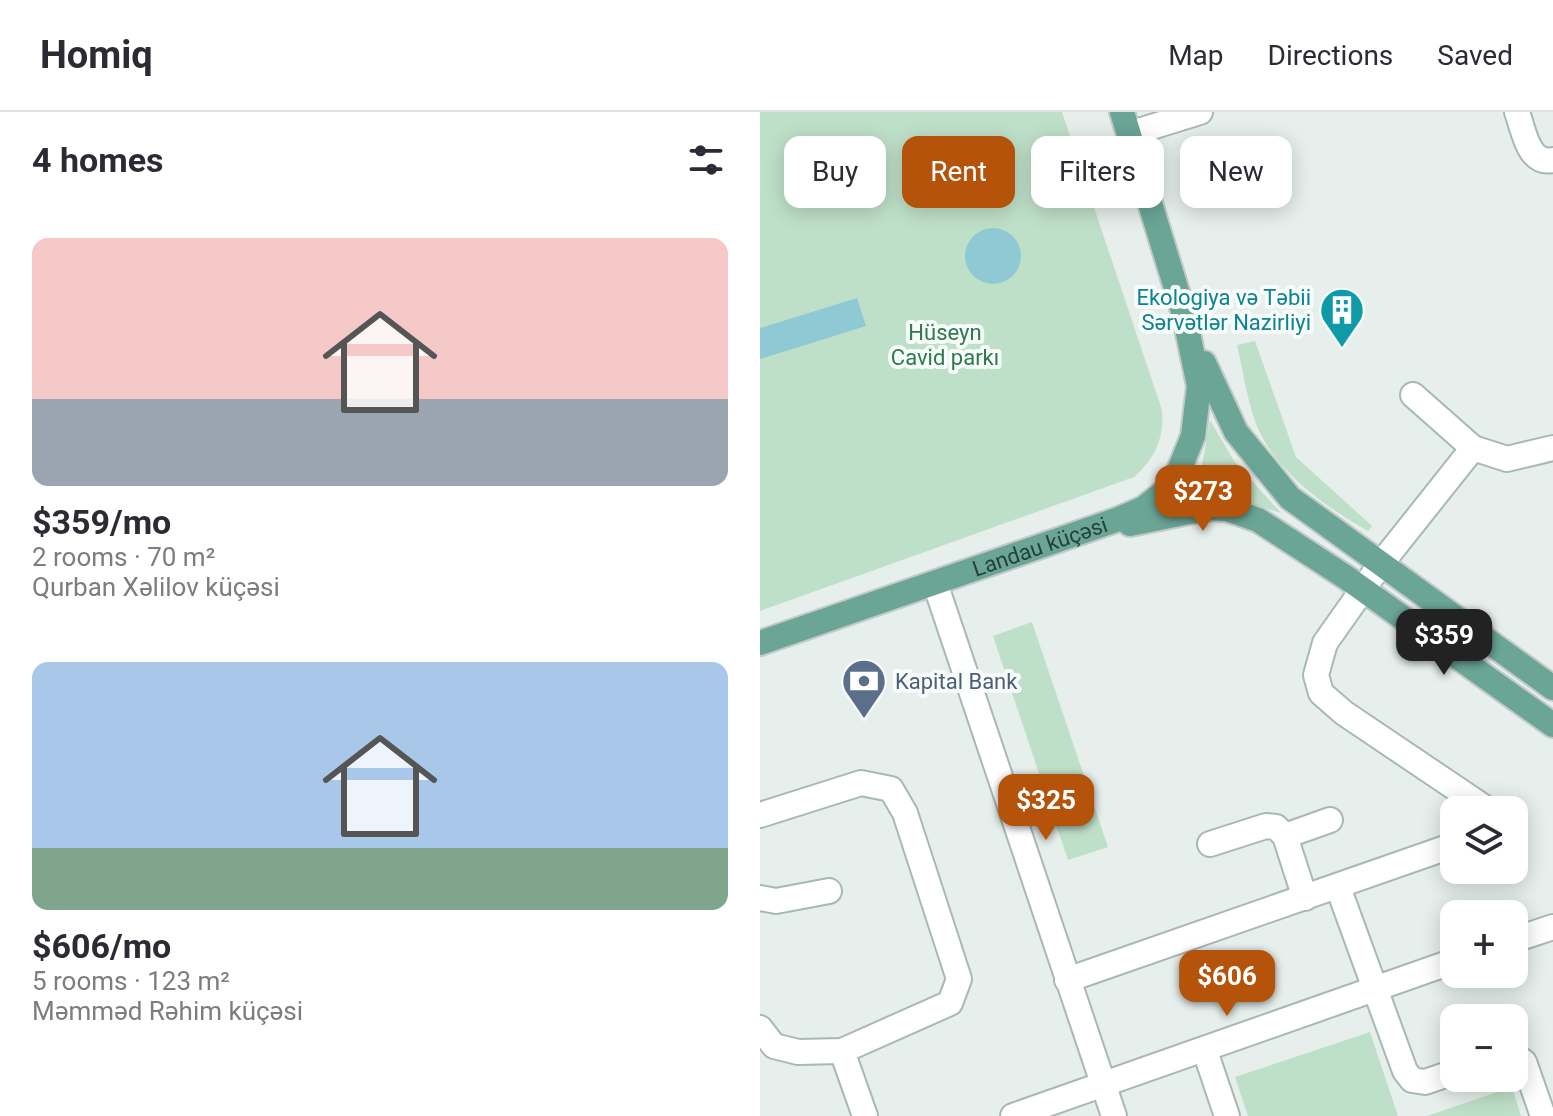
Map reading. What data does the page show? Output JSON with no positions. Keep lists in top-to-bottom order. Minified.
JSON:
{"streets":{"main road":["Landau küçəsi"]},"parks":["Hüseyn Cavid parkı"],"places":{"building":["Ekologiya və Təbii Sərvətlər Nazirliyi"],"bank":["Kapital Bank"]},"page":{"header":"Homiq","nav":["Map","Directions","Saved"],"heading":"4 homes","chip":["Buy","Rent","Filters","New"],"list":[{"name":"$359/mo","note":"2 rooms · 70 m² · Qurban Xəlilov küçəsi"},{"name":"$606/mo","note":"5 rooms · 123 m² · Məmməd Rəhim küçəsi"}],"price":["$273","$359","$325","$606"],"map_buttons":["+","−"]}}
